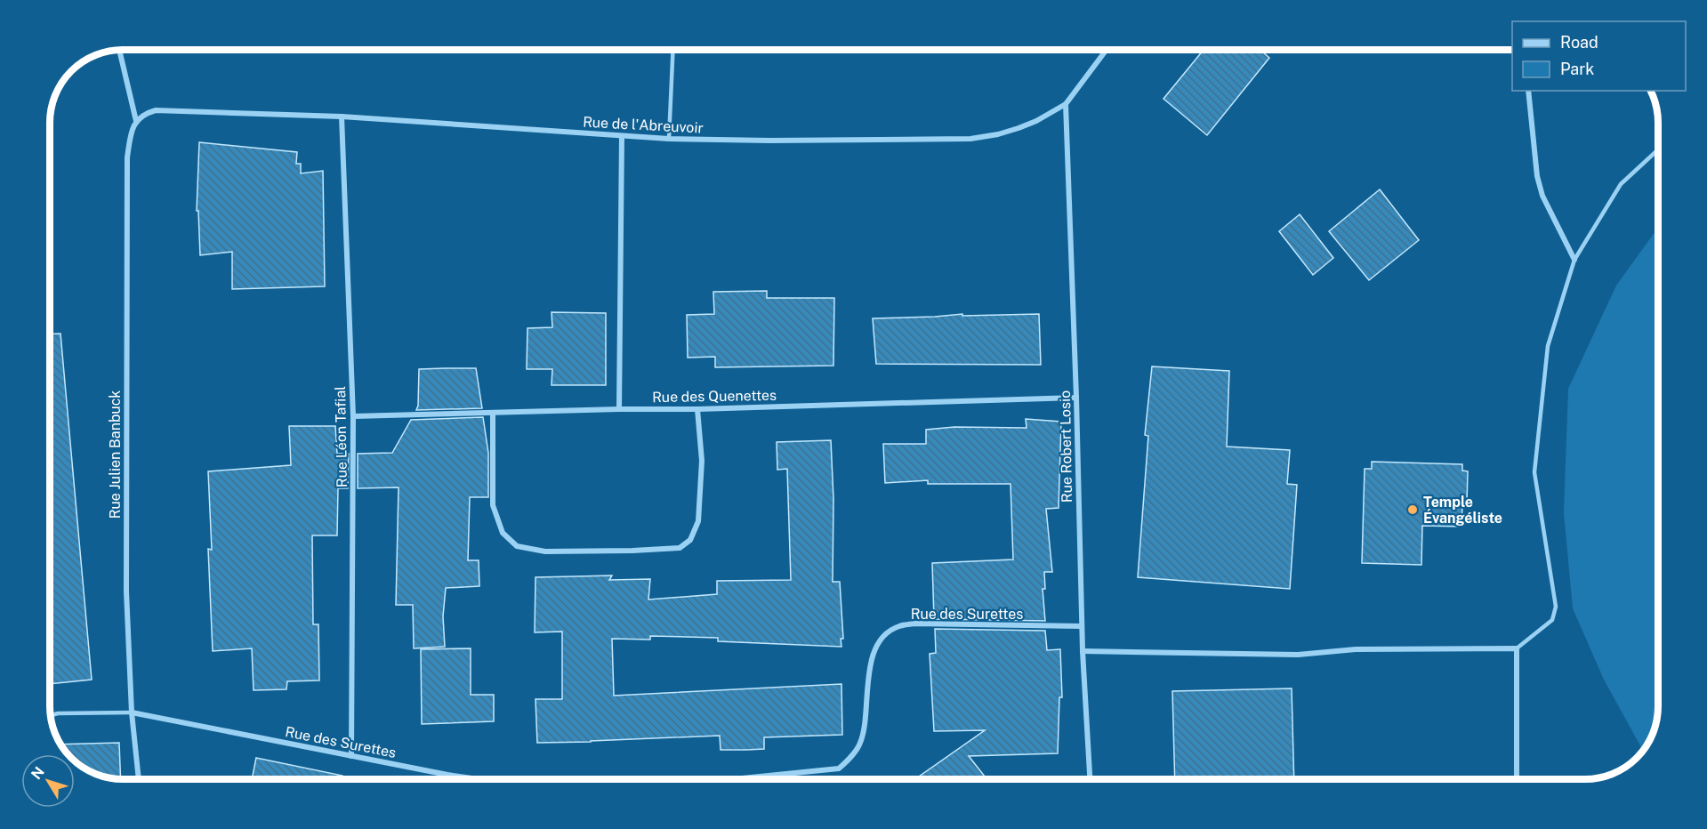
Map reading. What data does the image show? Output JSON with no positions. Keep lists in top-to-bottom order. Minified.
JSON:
{"streets":{"street":["Rue de l'Abreuvoir","Rue des Quenettes","Rue Léon Tafial","Rue Robert Losio","Rue Julien Banbuck","Rue des Surettes"]},"crossings":[["Rue de l'Abreuvoir","Rue Léon Tafial"],["Rue de l'Abreuvoir","Rue Robert Losio"],["Rue de l'Abreuvoir","Rue Julien Banbuck"],["Rue des Quenettes","Rue Léon Tafial"],["Rue des Quenettes","Rue Robert Losio"],["Rue Léon Tafial","Rue des Surettes"],["Rue Robert Losio","Rue des Surettes"],["Rue Julien Banbuck","Rue des Surettes"]],"places":["Temple Évangéliste"],"legend":["Road","Park"],"north":"top left"}
